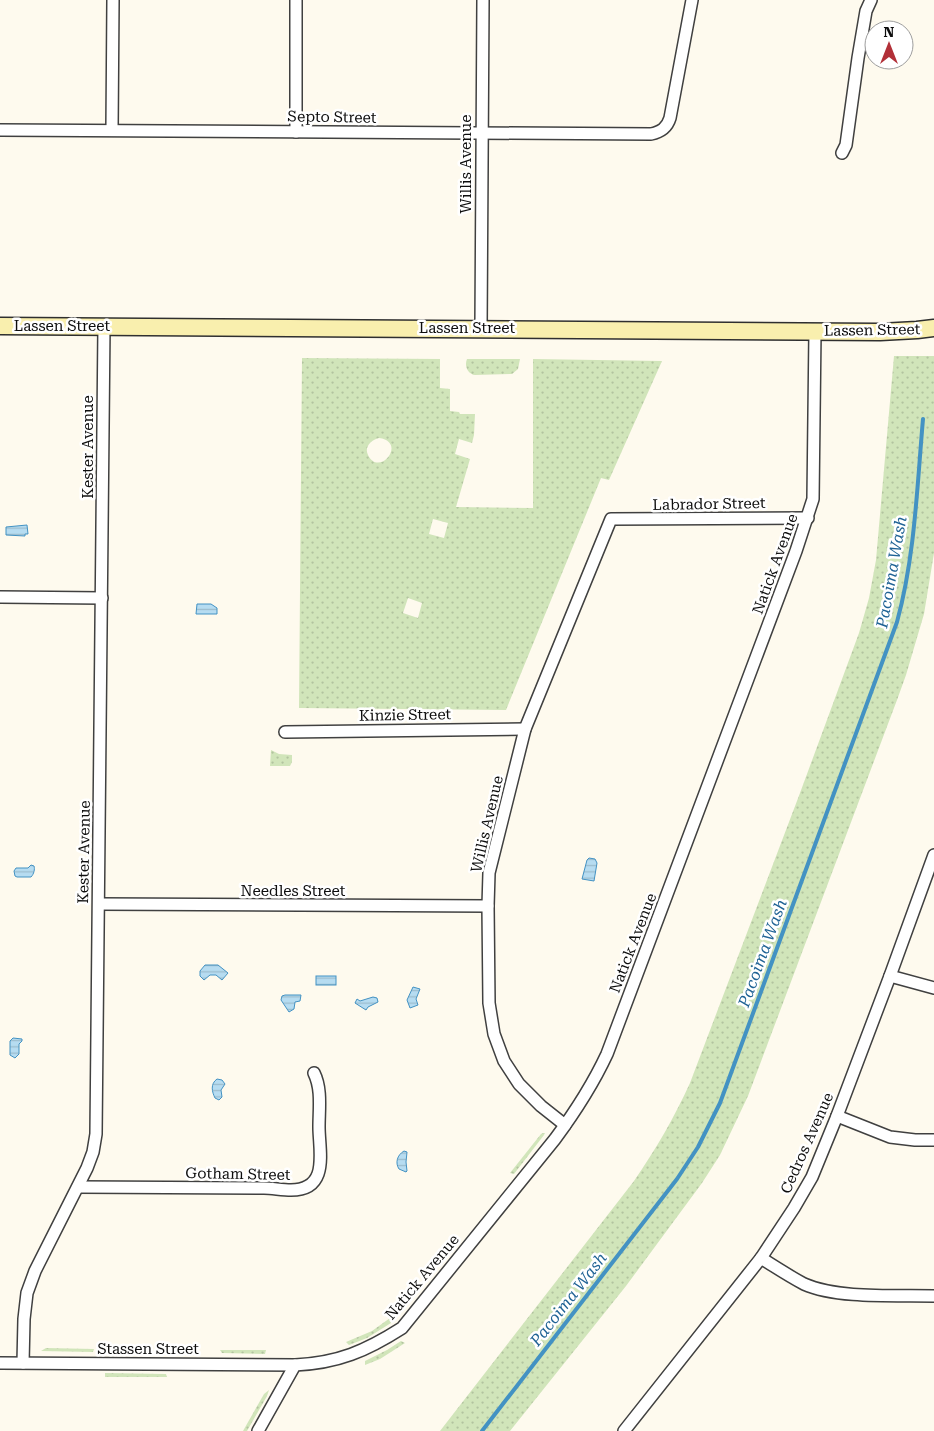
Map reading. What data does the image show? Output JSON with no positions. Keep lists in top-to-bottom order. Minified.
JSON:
{"streets":{"main road":["Lassen Street"],"street":["Septo Street","Willis Avenue","Kester Avenue","Labrador Street","Natick Avenue","Kinzie Street","Needles Street","Cedros Avenue","Gotham Street","Stassen Street"]},"crossings":[["Septo Street","Willis Avenue"],["Willis Avenue","Lassen Street"],["Willis Avenue","Labrador Street"],["Willis Avenue","Natick Avenue"],["Willis Avenue","Kinzie Street"],["Willis Avenue","Needles Street"],["Lassen Street","Kester Avenue"],["Lassen Street","Natick Avenue"],["Kester Avenue","Needles Street"],["Kester Avenue","Gotham Street"],["Kester Avenue","Stassen Street"],["Labrador Street","Natick Avenue"],["Natick Avenue","Stassen Street"]],"water":["Pacoima Wash"],"north":"top"}
